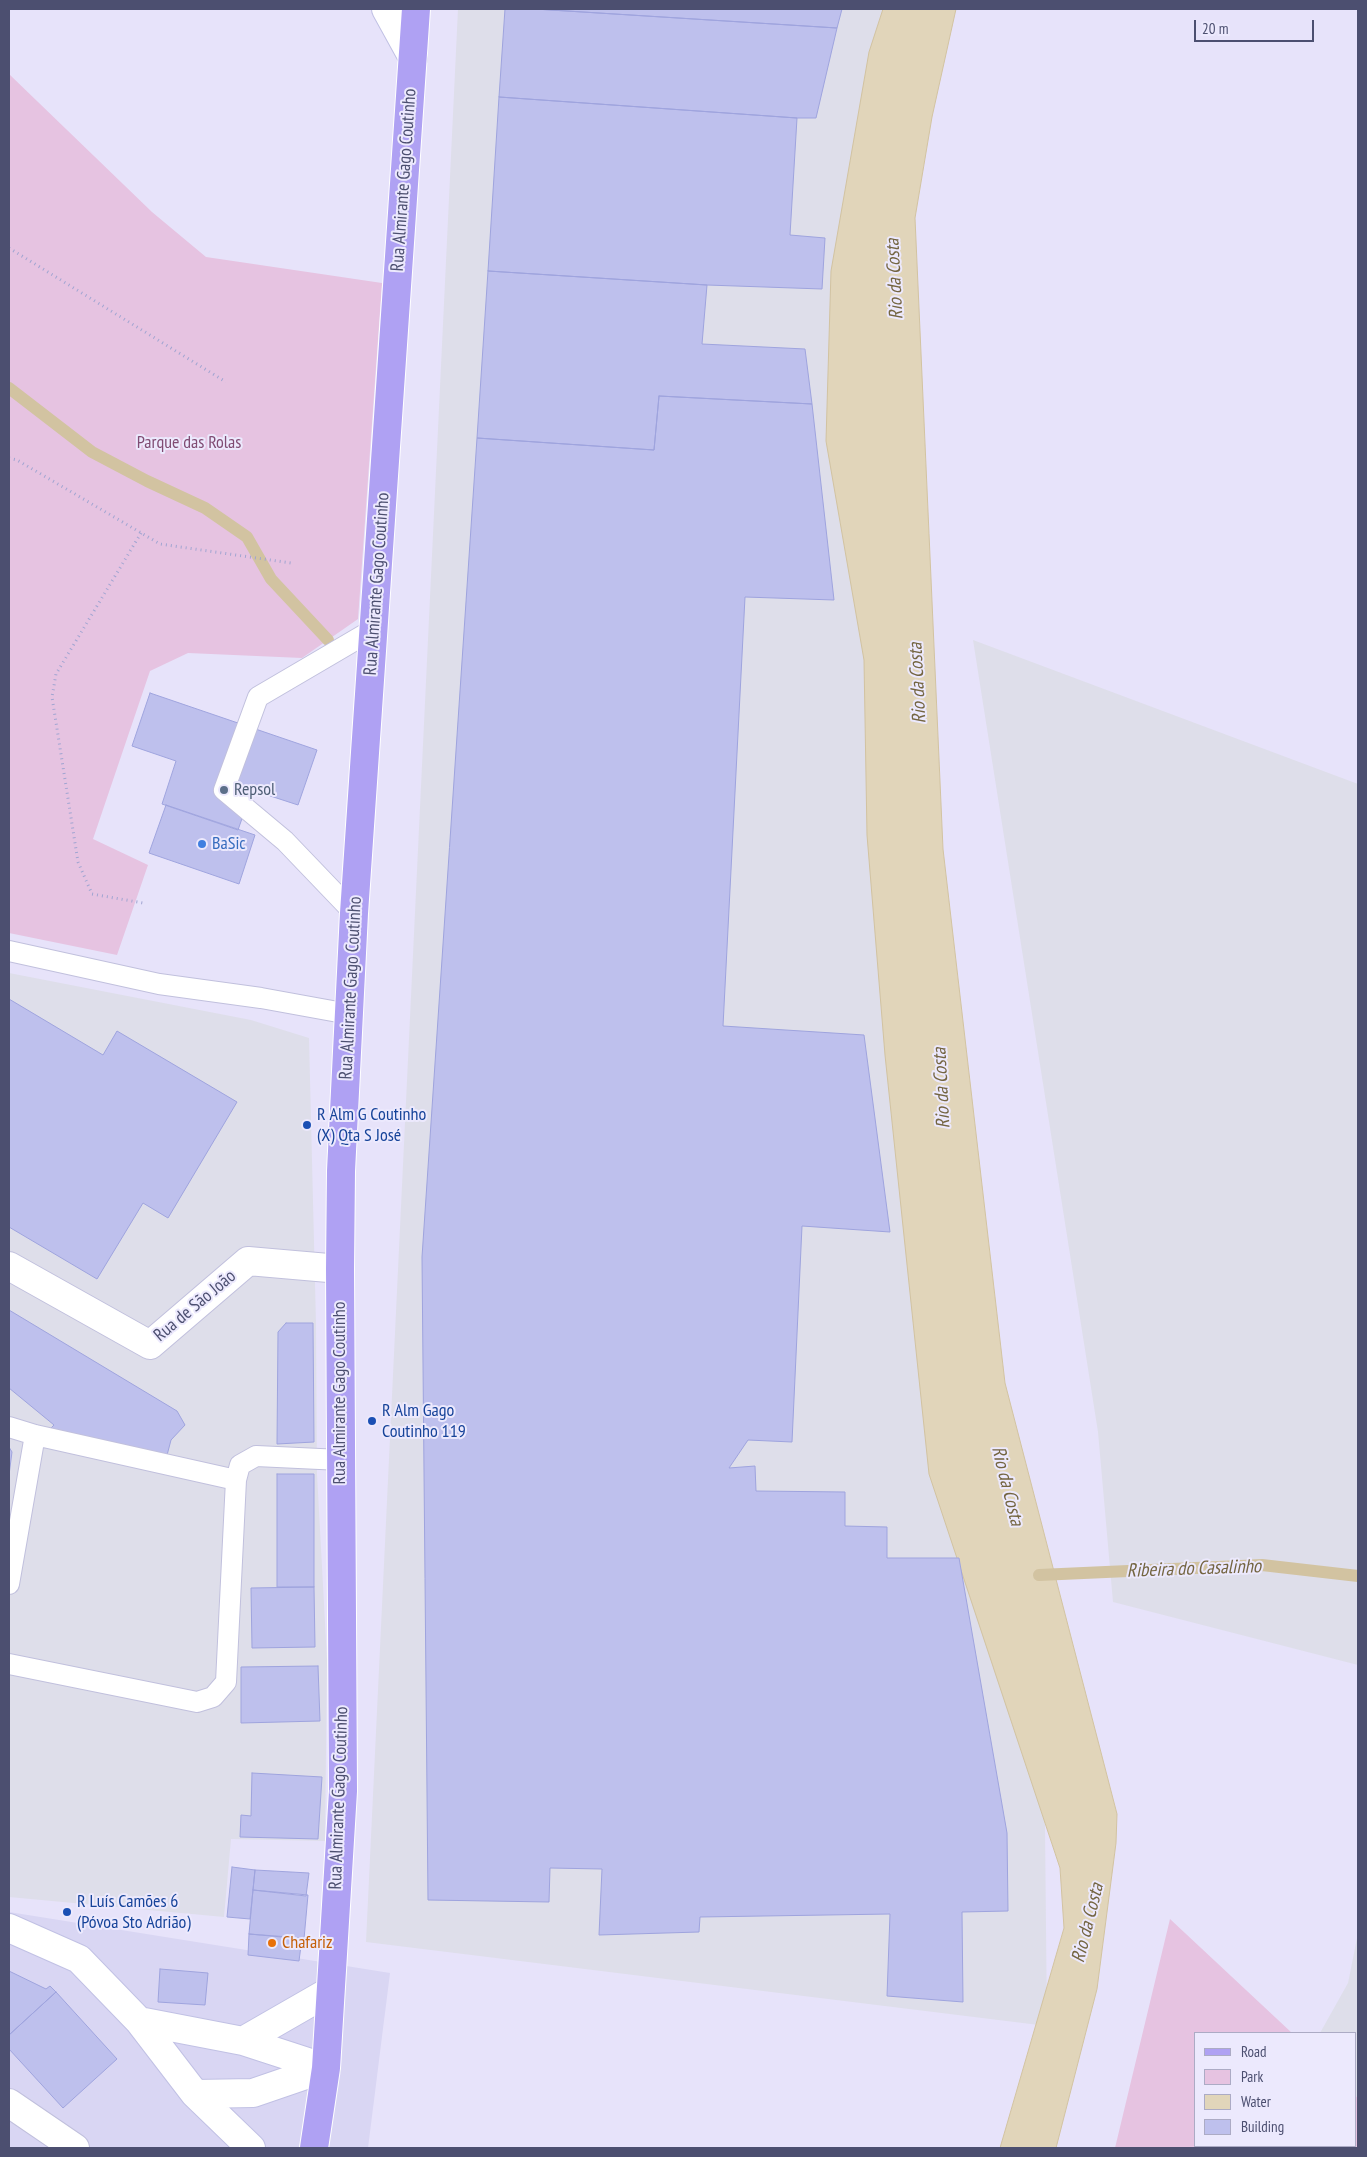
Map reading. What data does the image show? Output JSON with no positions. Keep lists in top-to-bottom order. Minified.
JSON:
{"streets":{"main road":["Rua Almirante Gago Coutinho"],"street":["Rua de São João"]},"crossings":[["Rua Almirante Gago Coutinho","Rua de São João"]],"water":["Rio da Costa","Ribeira do Casalinho"],"parks":["Parque das Rolas"],"places":["Repsol","BaSic","R Alm G Coutinho (X) Qta S José","R Alm Gago Coutinho 119","R Luís Camões 6 (Póvoa Sto Adrião)","Chafariz"],"legend":["Road","Park","Water","Building"],"scale_bar":"20 m"}
